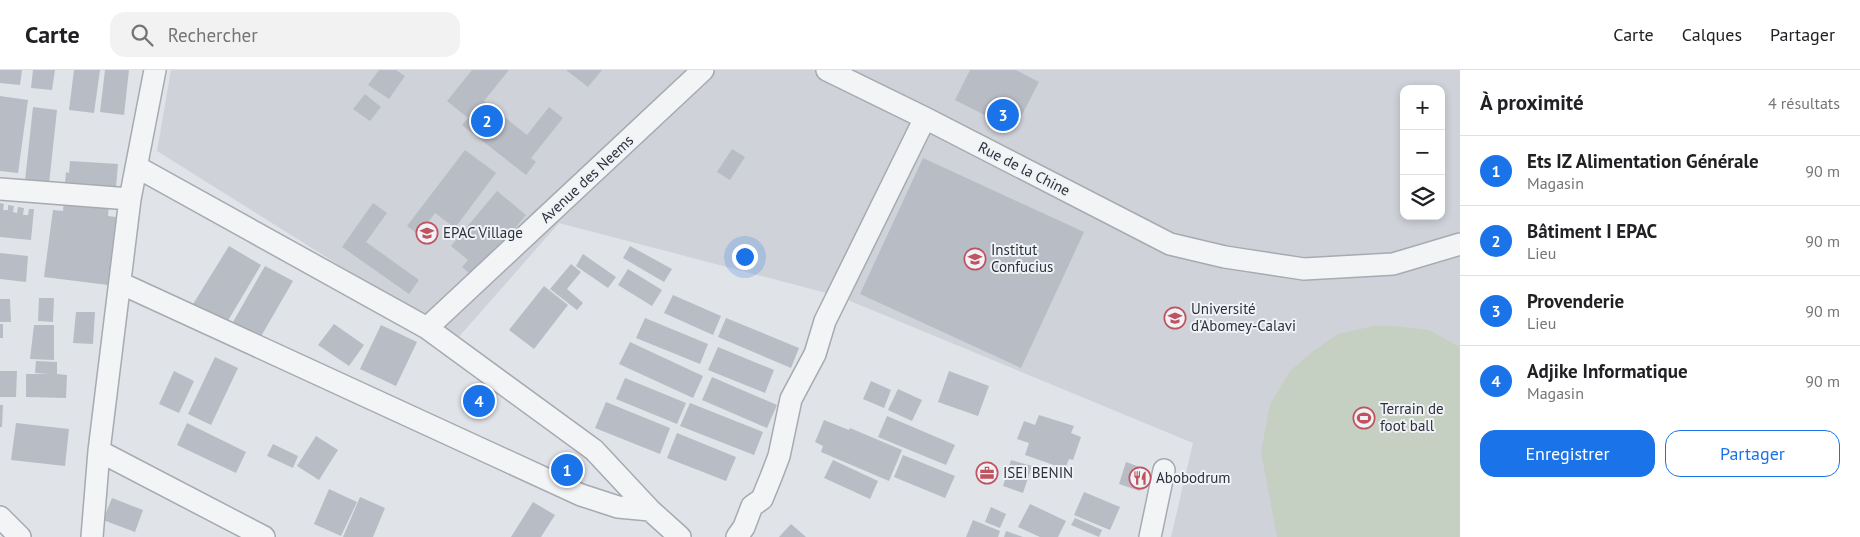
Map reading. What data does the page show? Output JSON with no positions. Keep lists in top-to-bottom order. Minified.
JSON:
{"streets":{"street":["Rue de la Chine","Avenue des Neems"]},"places":{"school or university":["EPAC Village","Institut Confucius","Université d'Abomey-Calavi"],"sports":["Terrain de foot ball"],"office":["ISEI BENIN"],"restaurant":["Abobodrum"]},"page":{"header":"Carte","search":"Rechercher","nav":["Carte","Calques","Partager"],"heading":["À proximité","4 résultats"],"map_buttons":["+","−"],"pins":["3","2","4","1"],"list":[{"mark":"1","name":"Ets IZ Alimentation Générale","note":"Magasin","value":"90 m"},{"mark":"2","name":"Bâtiment I EPAC","note":"Lieu","value":"90 m"},{"mark":"3","name":"Provenderie","note":"Lieu","value":"90 m"},{"mark":"4","name":"Adjike Informatique","note":"Magasin","value":"90 m"}],"buttons":["Enregistrer","Partager"]}}
